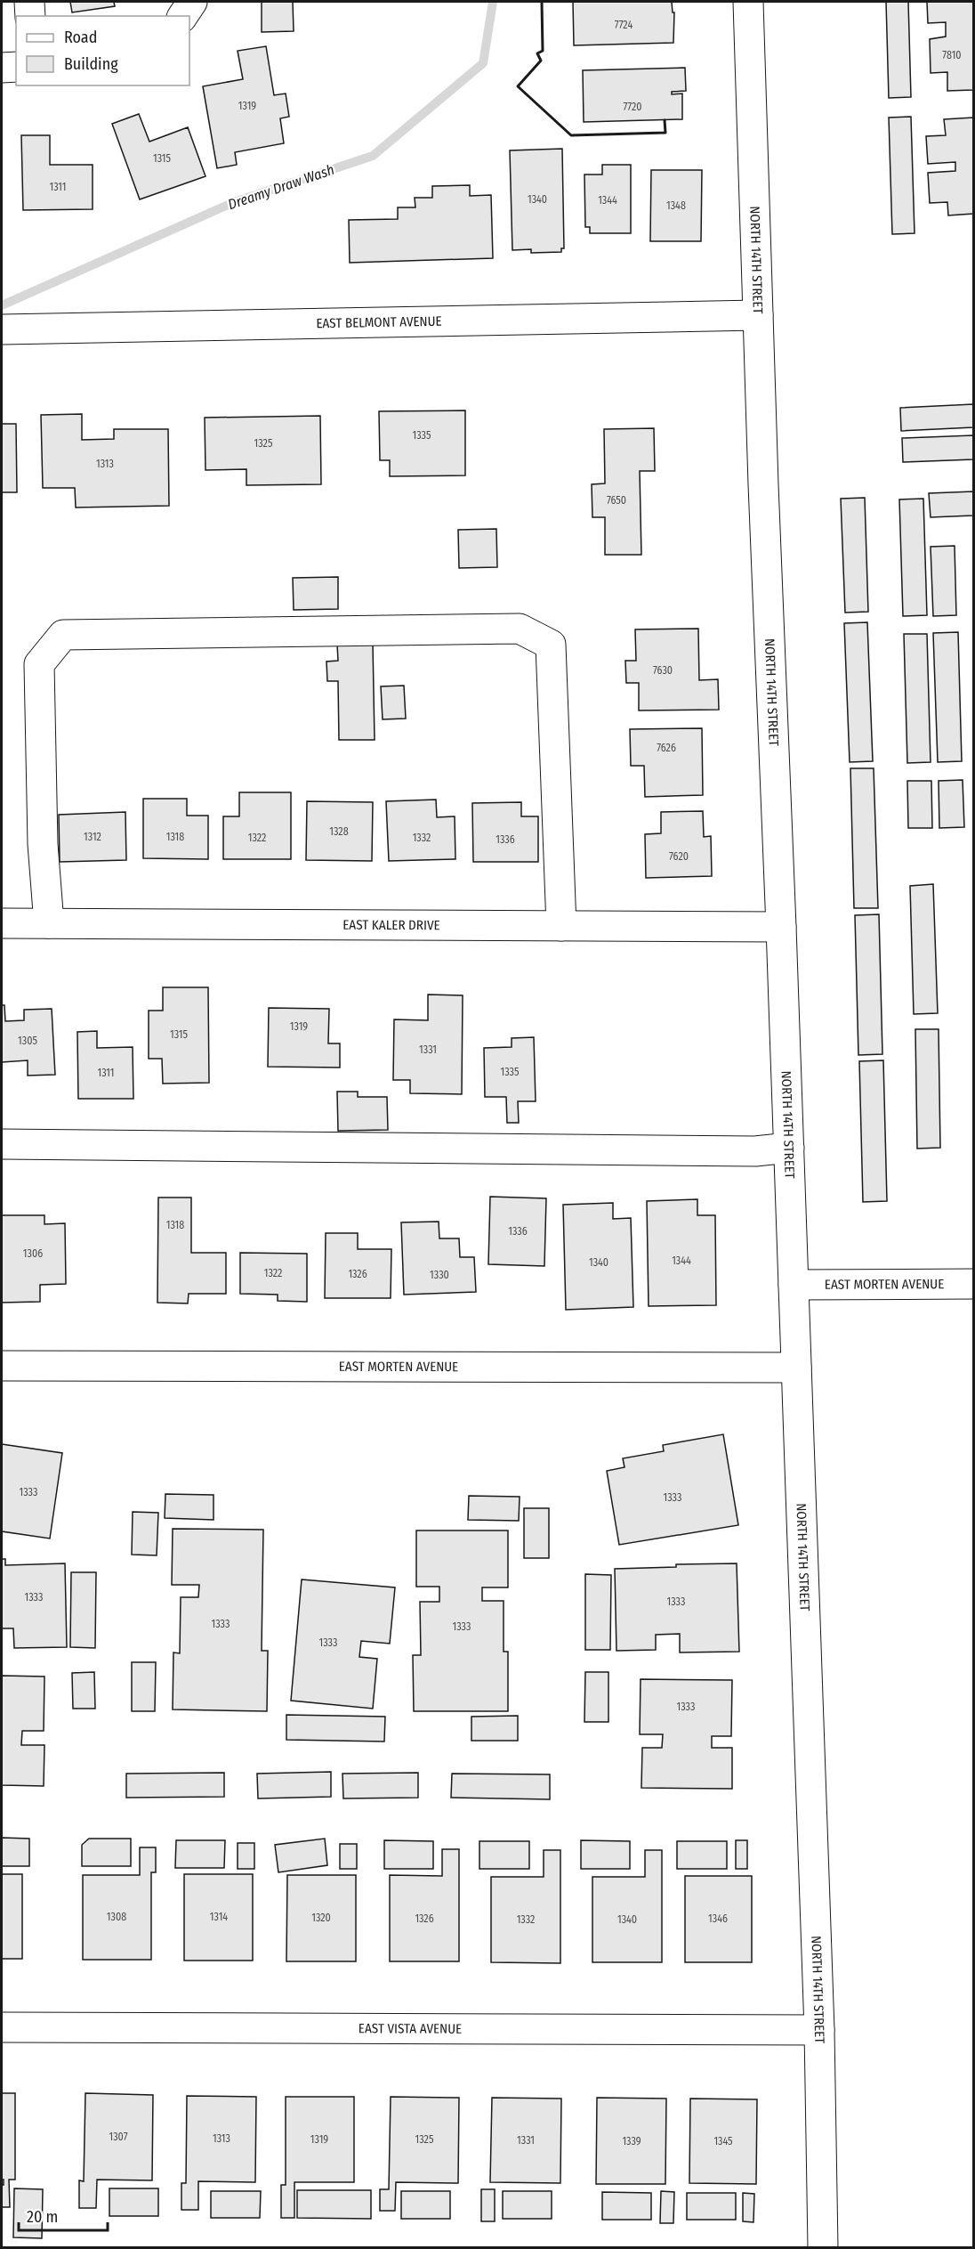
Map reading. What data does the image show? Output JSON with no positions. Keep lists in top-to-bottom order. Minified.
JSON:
{"streets":{"street":["NORTH 14TH STREET","EAST BELMONT AVENUE","EAST KALER DRIVE","EAST MORTEN AVENUE","EAST VISTA AVENUE"]},"crossings":[["NORTH 14TH STREET","EAST BELMONT AVENUE"],["NORTH 14TH STREET","EAST KALER DRIVE"],["NORTH 14TH STREET","EAST MORTEN AVENUE"],["NORTH 14TH STREET","EAST VISTA AVENUE"]],"water":["Dreamy Draw Wash"],"house_numbers":["7724","7810","1319","7720","1315","1311","1340","1344","1348","1335","1325","1313","7650","7630","7626","1328","1312","1318","1322","1332","1336","7620","1319","1315","1305","1331","1335","1311","1318","1336","1306","1344","1340","1322","1326","1330","1333","1333","1333","1333","1333","1333","1333","1333","1308","1314","1320","1326","1346","1332","1340","1307","1313","1319","1325","1331","1339","1345"],"legend":["Road","Building"],"scale_bar":"20 m"}
